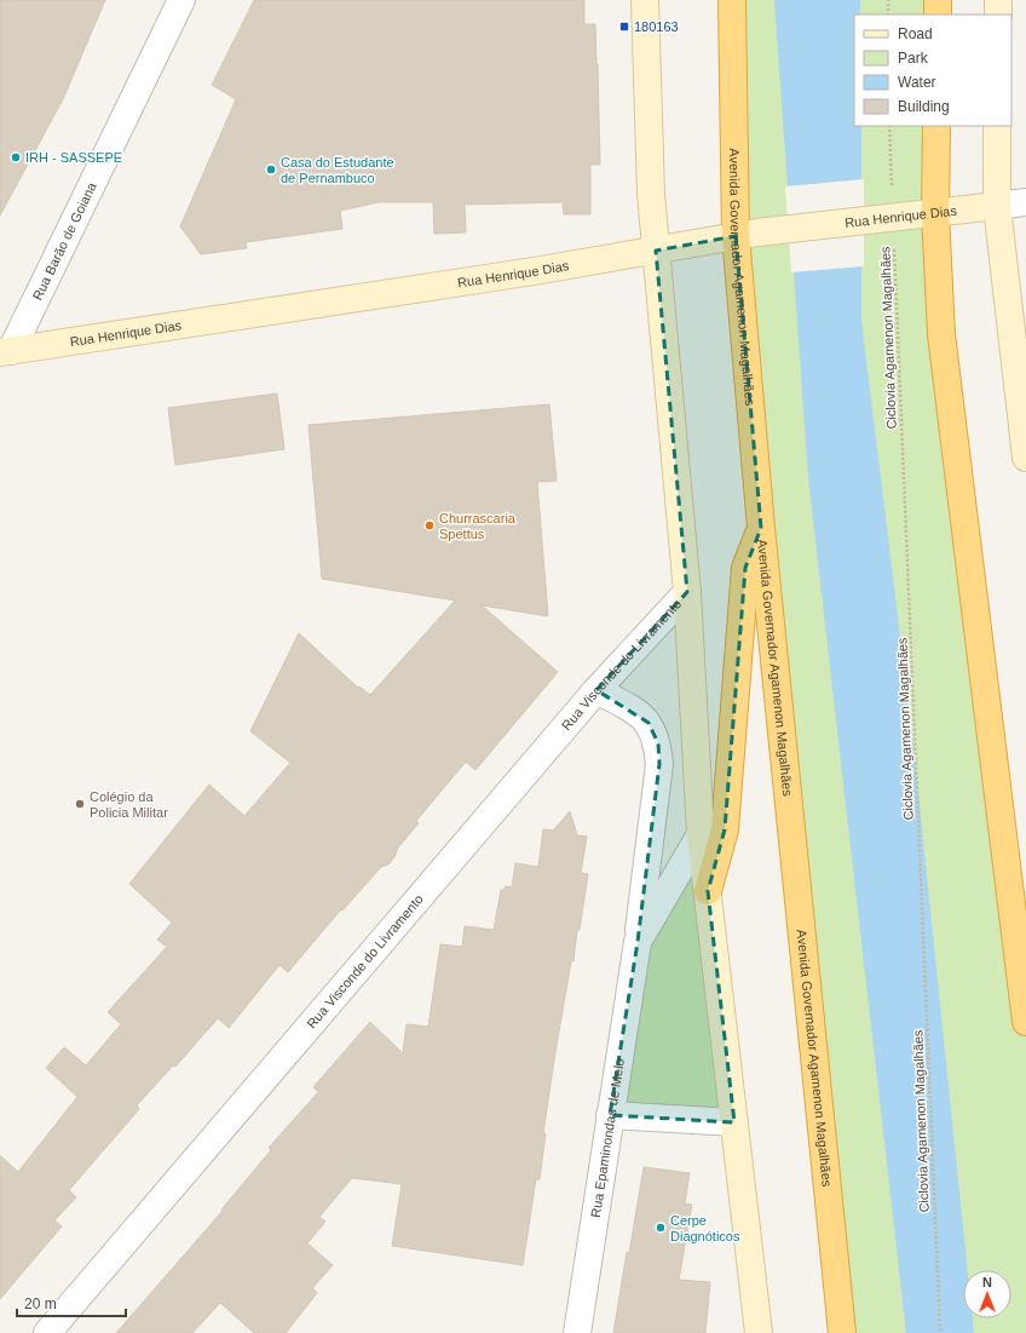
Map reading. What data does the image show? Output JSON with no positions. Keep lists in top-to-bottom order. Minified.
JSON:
{"streets":{"highway":["Avenida Governador Agamenon Magalhães"],"main road":["Rua Henrique Dias"],"street":["Rua Barão de Goiana","Rua Visconde do Livramento","Rua Epaminondas de Melo"],"path":["Ciclovia Agamenon Magalhães"]},"crossings":[["Rua Henrique Dias","Rua Barão de Goiana"],["Rua Henrique Dias","Avenida Governador Agamenon Magalhães"],["Rua Visconde do Livramento","Rua Epaminondas de Melo"]],"places":{"transit":["180163"],"other":["IRH - SASSEPE","Casa do Estudante de Pernambuco","Churrascaria Spettus","Colégio da Policia Militar","Cerpe Diagnóticos"]},"legend":["Road","Park","Water","Building"],"scale_bar":"20 m","north":"top"}
